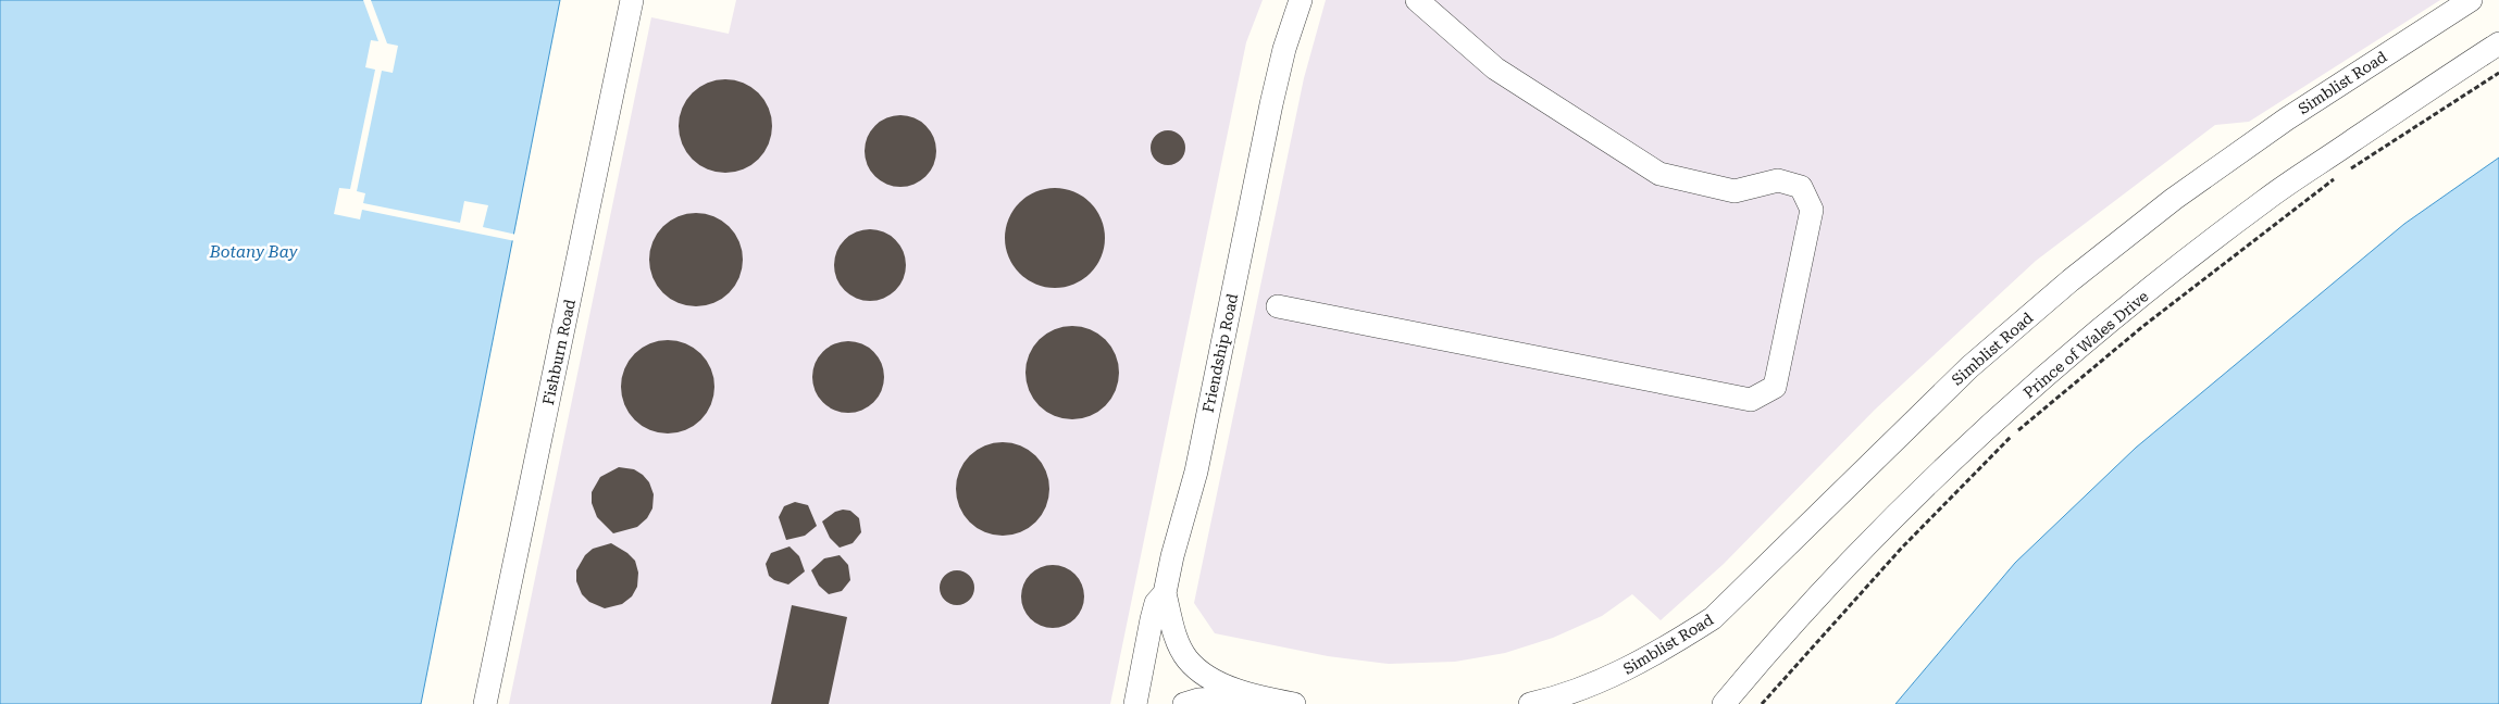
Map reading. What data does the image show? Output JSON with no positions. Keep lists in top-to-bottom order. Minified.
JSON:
{"streets":{"street":["Simblist Road","Prince of Wales Drive","Fishburn Road","Friendship Road"]},"water":["Botany Bay"]}
